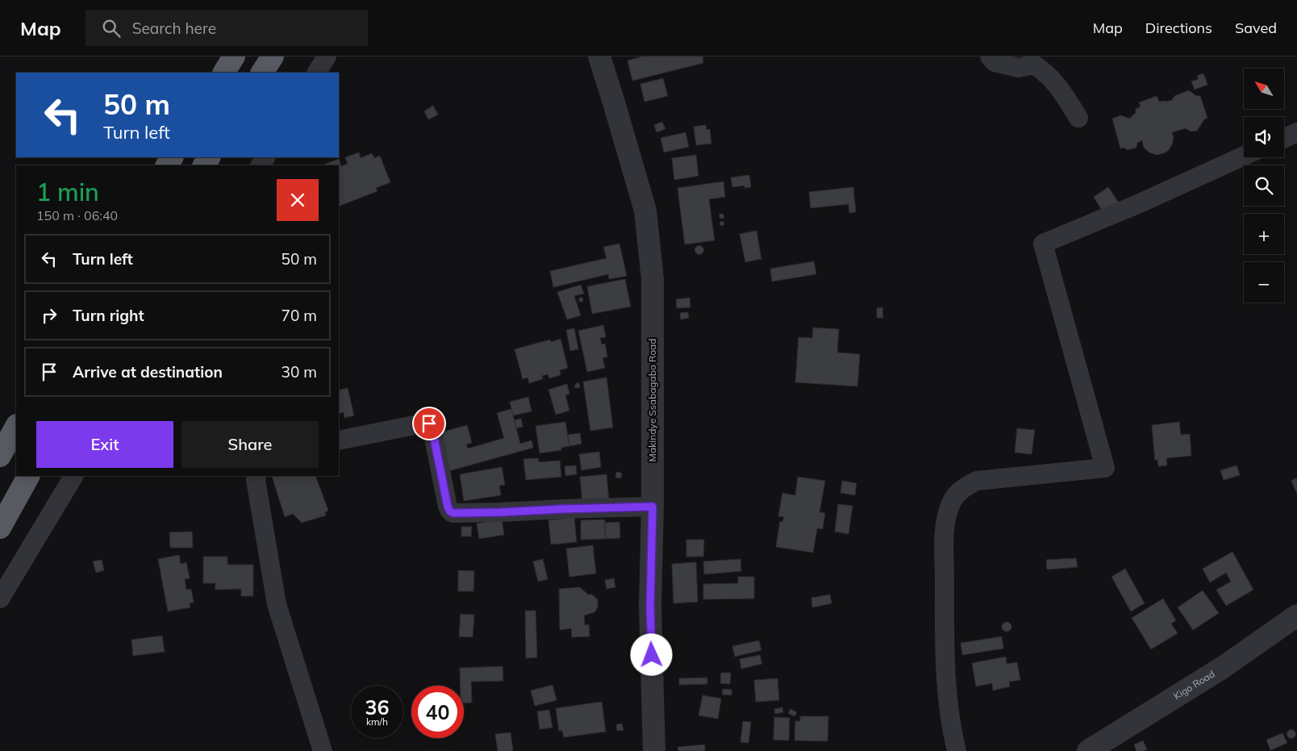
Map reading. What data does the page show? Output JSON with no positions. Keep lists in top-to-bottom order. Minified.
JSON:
{"streets":{"street":["Makindye Ssabagabo Road","Kigo Road"]},"north":"top left","page":{"header":"Map","search":"Search here","nav":["Map","Directions","Saved"],"map_buttons":["+","−"],"turn":["50 m","Turn left"],"heading":["1 min","150 m · 06:40"],"list":[{"name":"Turn left","value":"50 m"},{"name":"Turn right","value":"70 m"},{"name":"Arrive at destination","value":"30 m"}],"buttons":["Exit","Share"],"speed":"36 km/h","limit":"40"}}
